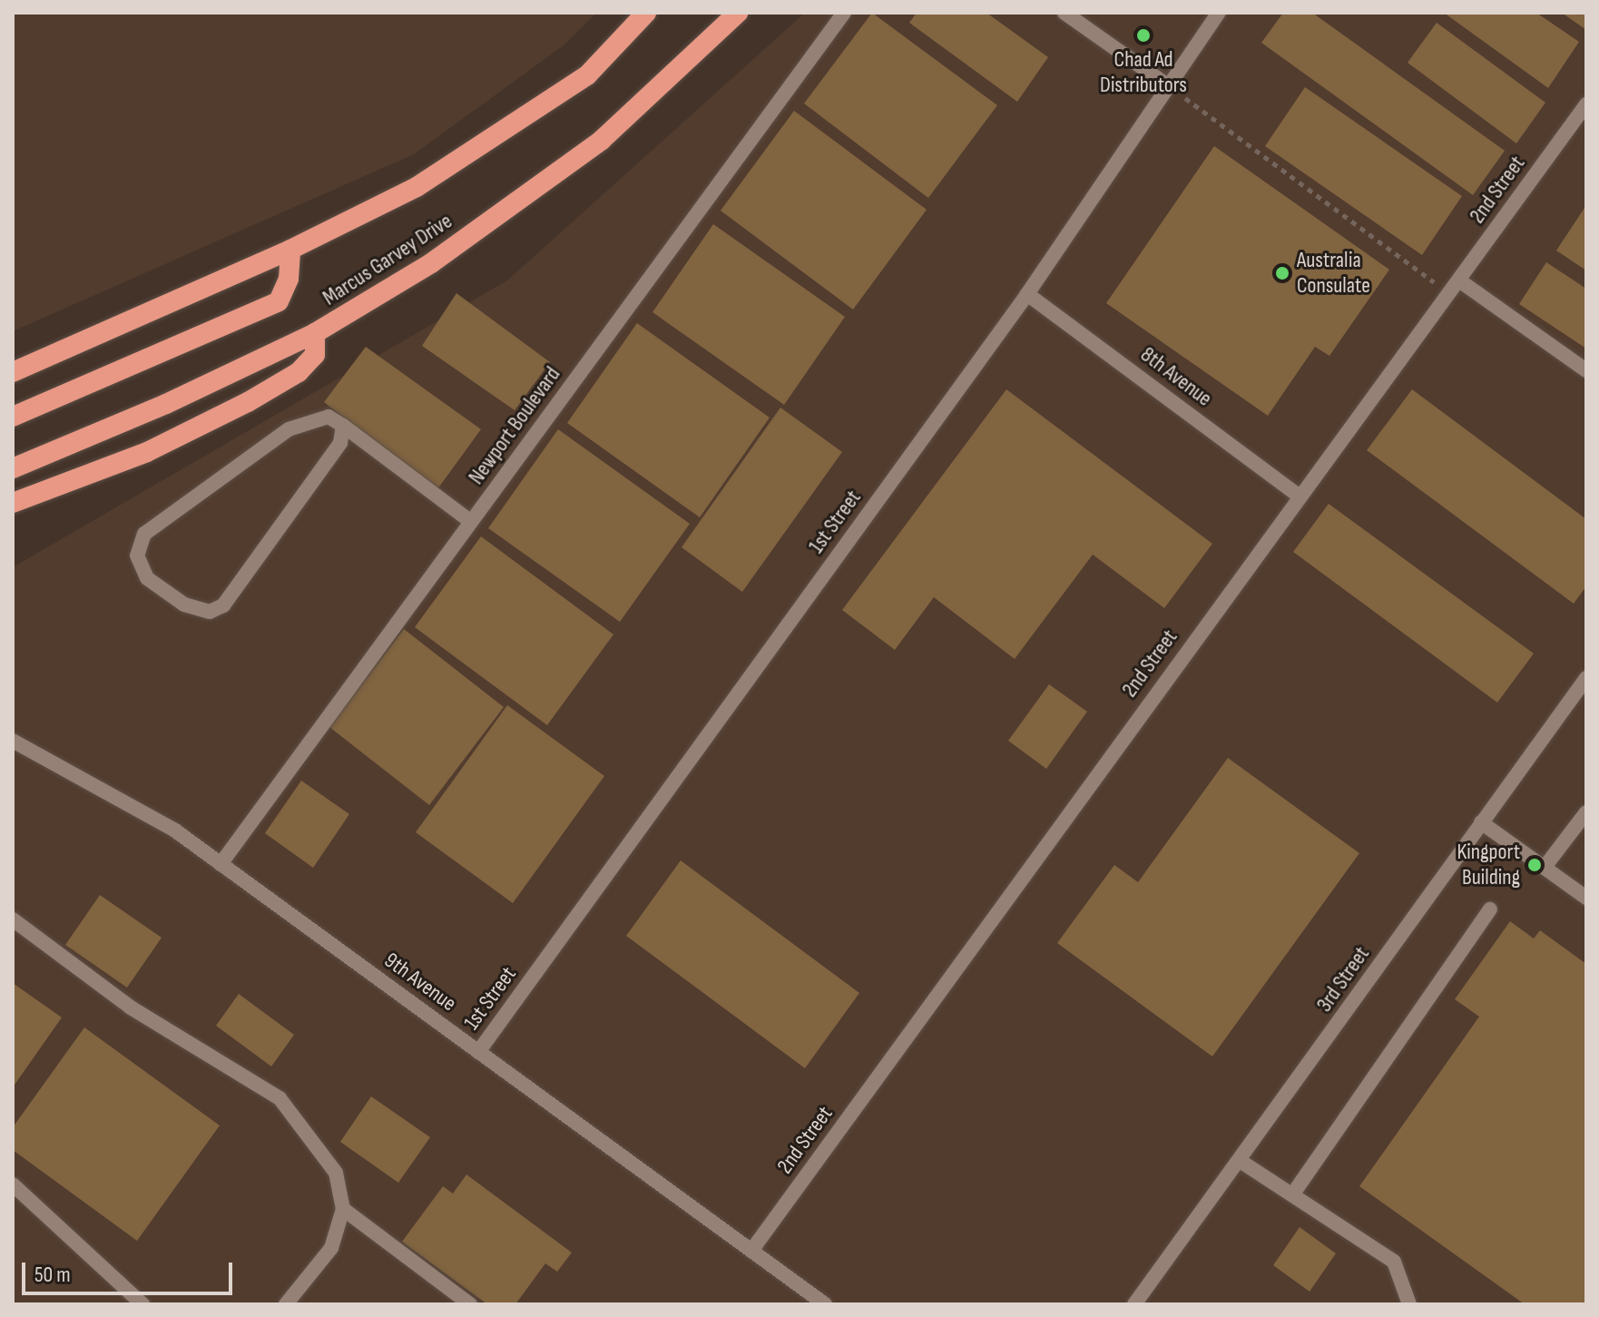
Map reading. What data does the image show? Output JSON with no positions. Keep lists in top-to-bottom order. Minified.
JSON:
{"streets":{"highway":["Marcus Garvey Drive"],"street":["2nd Street","8th Avenue","Newport Boulevard","1st Street","3rd Street","9th Avenue"]},"crossings":[["2nd Street","8th Avenue"],["2nd Street","9th Avenue"],["8th Avenue","1st Street"],["Newport Boulevard","9th Avenue"],["1st Street","9th Avenue"]],"places":["Chad Ad Distributors","Australia Consulate","Kingport Building"],"scale_bar":"50 m"}
